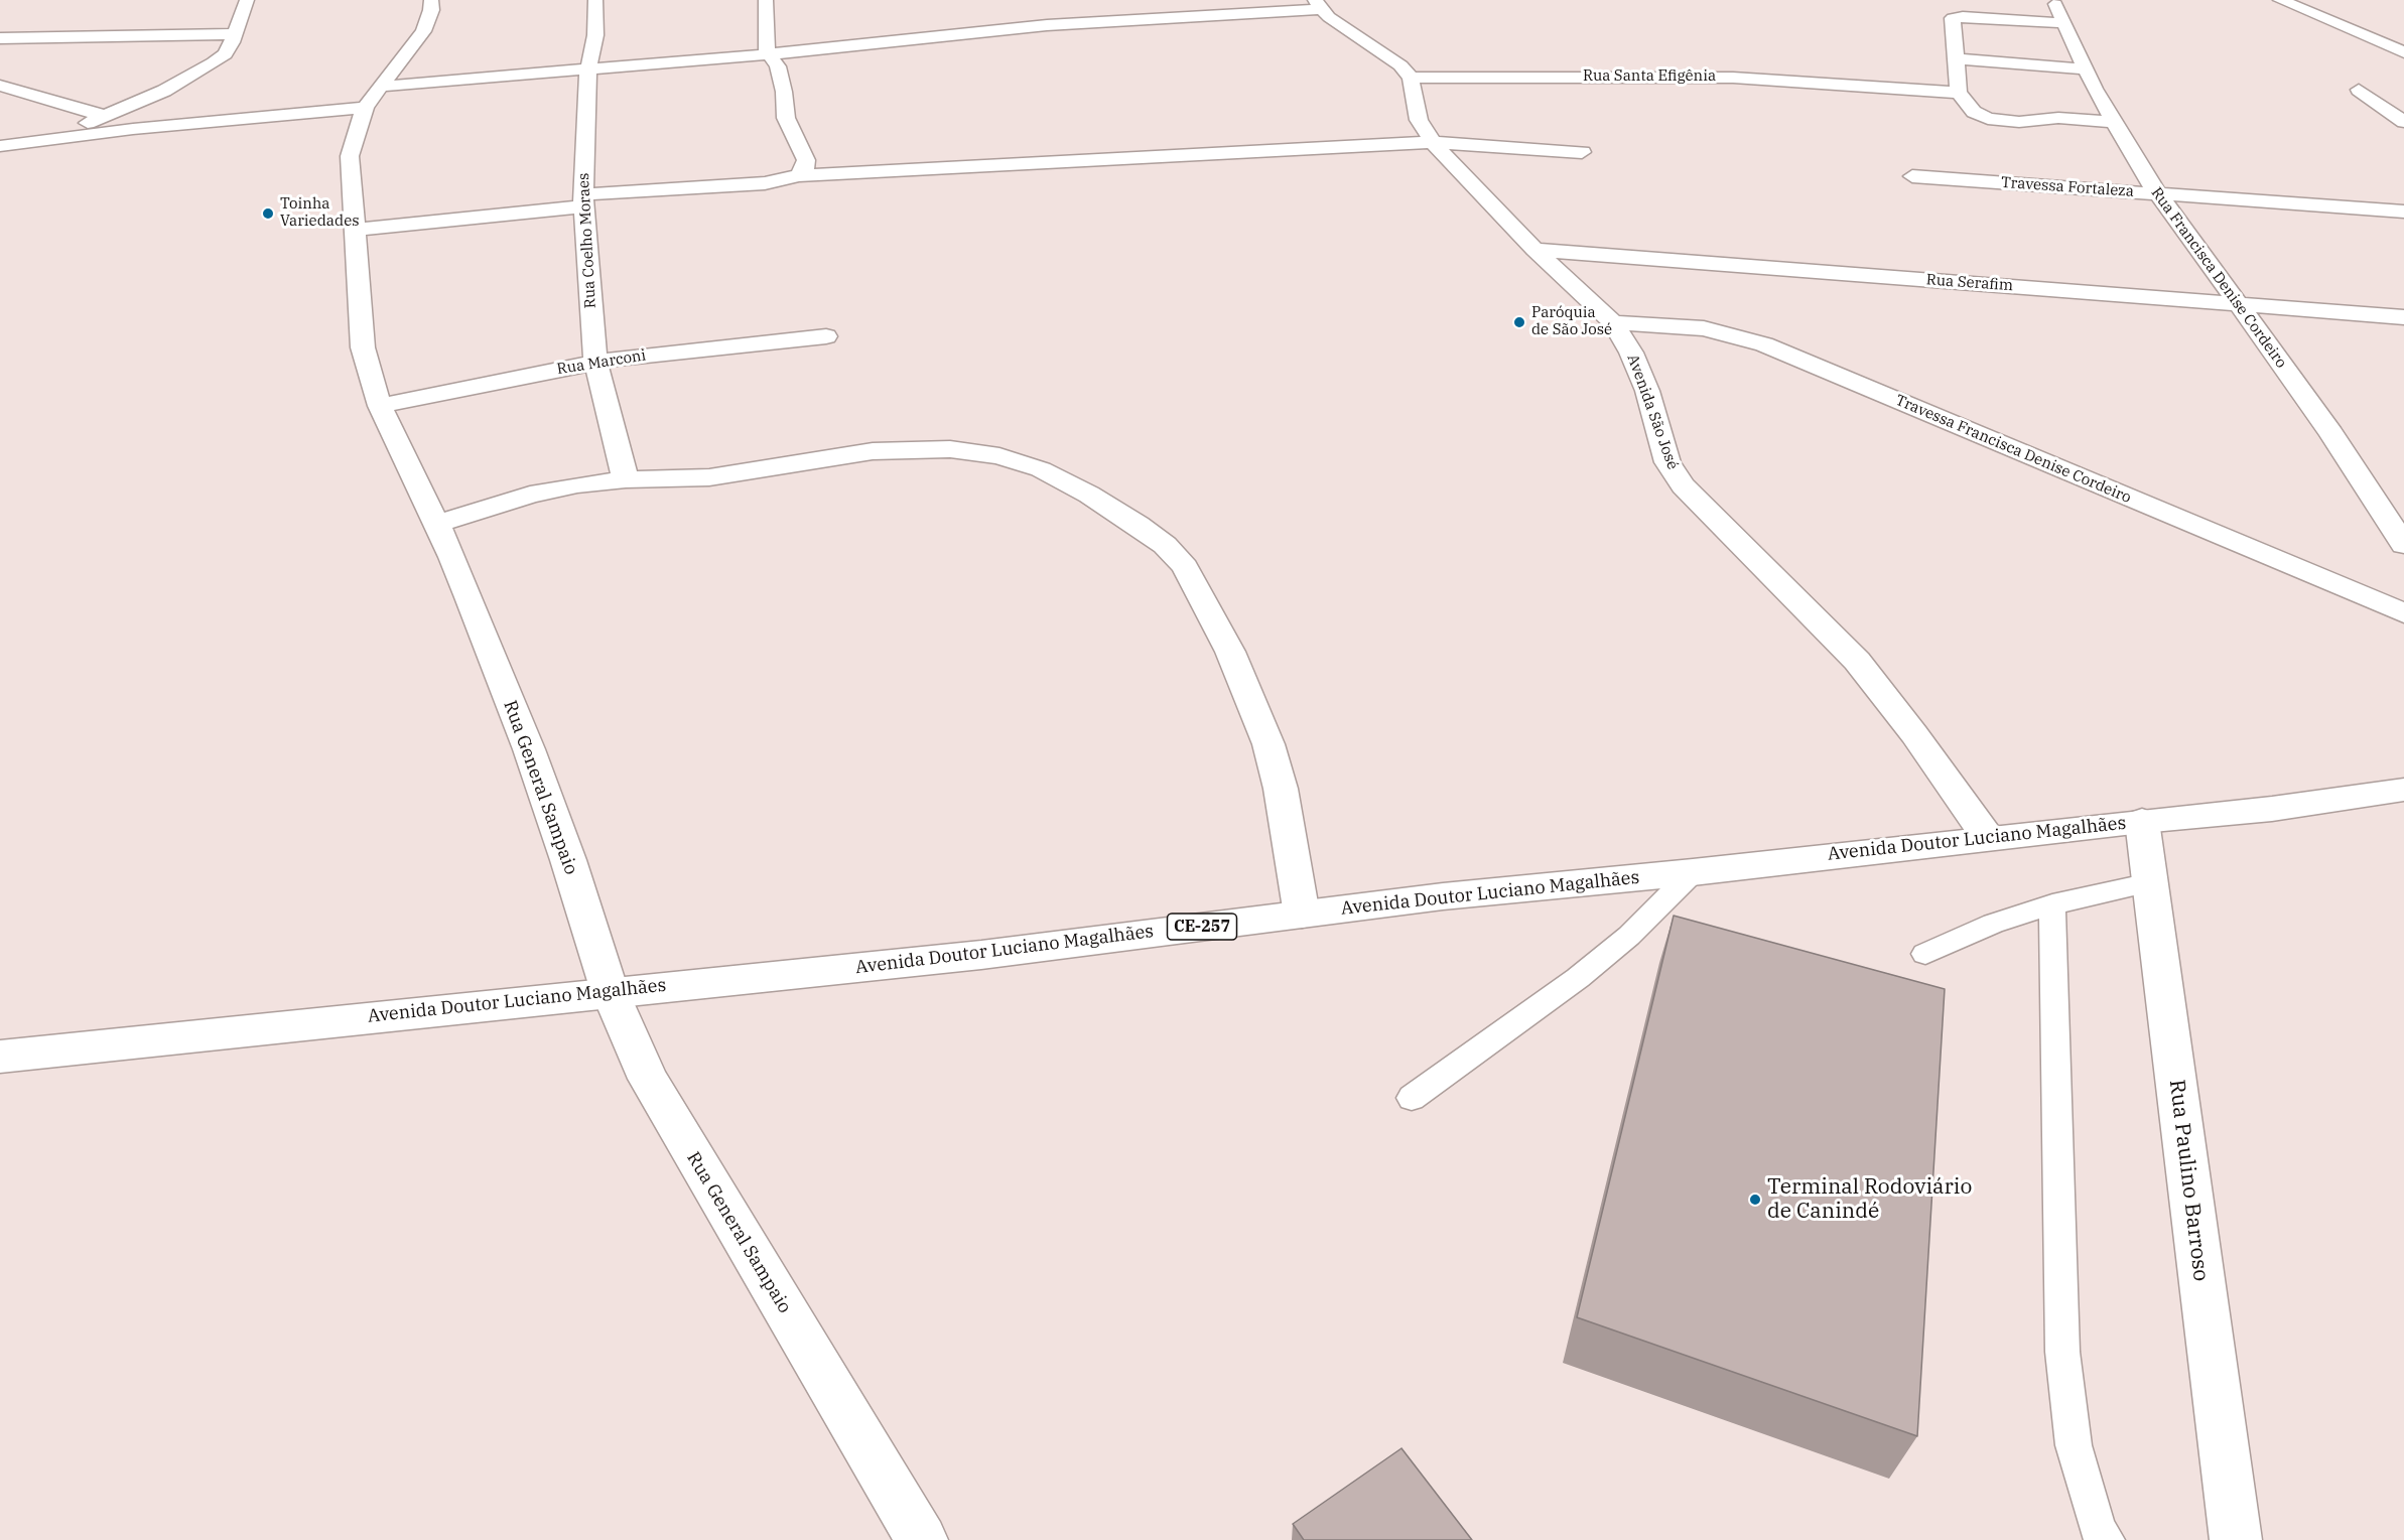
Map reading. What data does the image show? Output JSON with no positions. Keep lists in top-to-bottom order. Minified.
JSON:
{"streets":{"street":["Rua Santa Efigênia","Travessa Fortaleza","Rua Coelho Moraes","Rua Francisca Denise Cordeiro","Rua Serafim","Rua Marconi","Avenida São José","Travessa Francisca Denise Cordeiro","Rua General Sampaio","Avenida Doutor Luciano Magalhães","CE-257","Rua Paulino Barroso"]},"crossings":[["Rua Santa Efigênia","Avenida São José"],["Travessa Fortaleza","Rua Francisca Denise Cordeiro"],["Rua Coelho Moraes","Rua Marconi"],["Rua Francisca Denise Cordeiro","Rua Serafim"],["Rua Serafim","Avenida São José"],["Rua Marconi","Rua General Sampaio"],["Avenida São José","Travessa Francisca Denise Cordeiro"],["Avenida São José","Avenida Doutor Luciano Magalhães"],["Rua General Sampaio","Avenida Doutor Luciano Magalhães"],["Avenida Doutor Luciano Magalhães","Rua Paulino Barroso"]],"places":["Toinha Variedades","Paróquia de São José","Terminal Rodoviário de Canindé"]}
